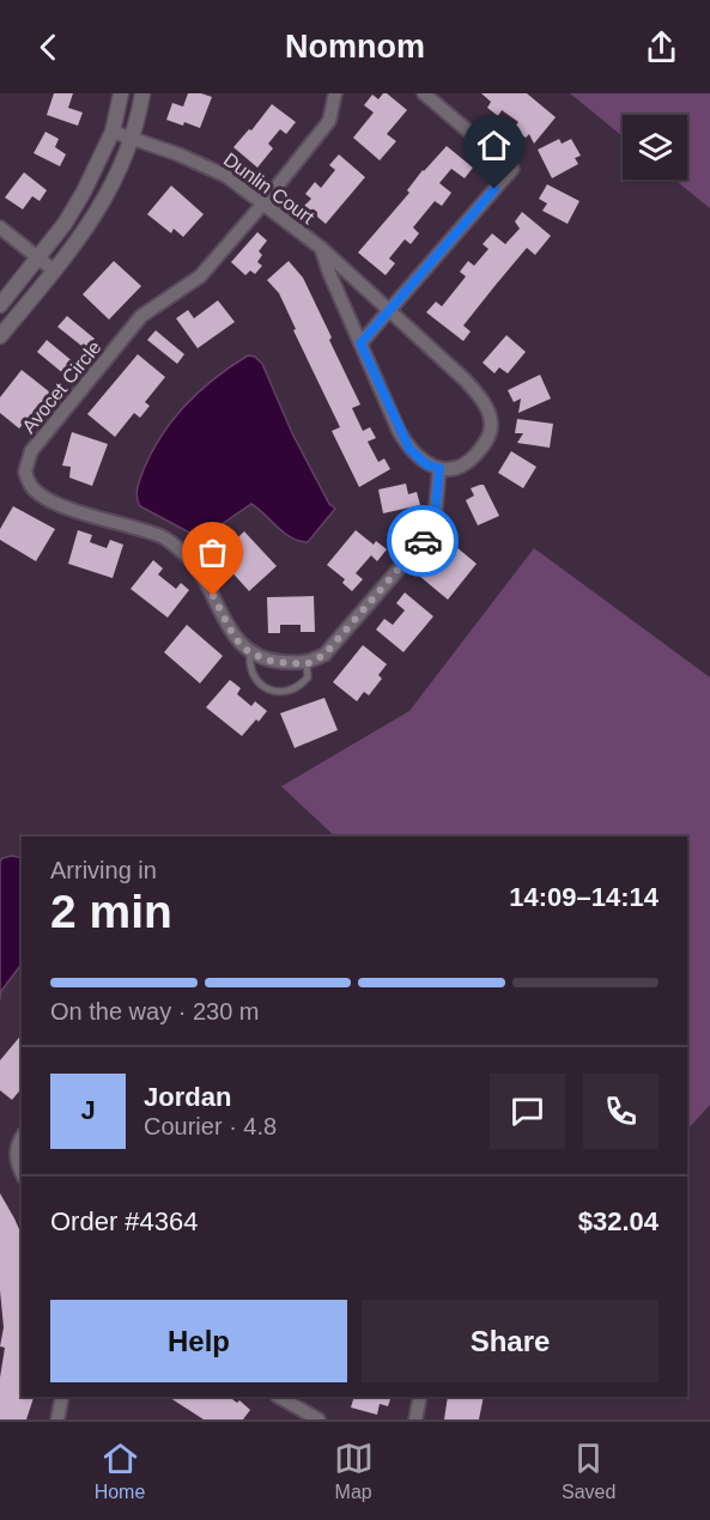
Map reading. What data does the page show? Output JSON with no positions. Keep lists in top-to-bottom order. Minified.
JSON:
{"streets":{"street":["Dunlin Court","Avocet Circle"]},"crossings":[["Dunlin Court","Avocet Circle"]],"page":{"header":"Nomnom","heading":["2 min","Arriving in","14:09–14:14"],"panel":["Jordan","Courier · 4.8","Order #4364","$32.04"],"bar":"On the way · 230 m","round":"J","buttons":["Help","Share"],"tabs":["Home","Map","Saved"]}}
